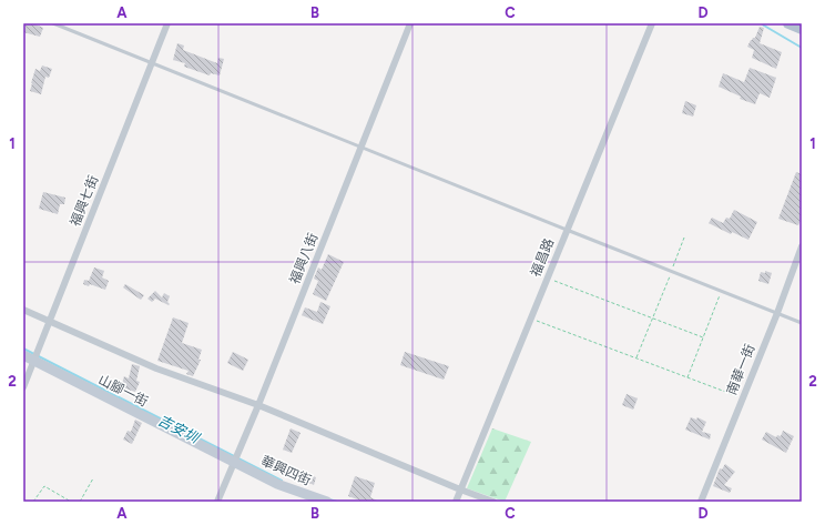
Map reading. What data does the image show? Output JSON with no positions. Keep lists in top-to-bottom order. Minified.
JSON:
{"streets":{"street":["福興七街","福昌路","福興八街","南華一街","山腳一街","華興四街"]},"crossings":[["福興七街","山腳一街"],["福興八街","山腳一街"],["福興八街","華興四街"],["山腳一街","華興四街"]],"water":["吉安圳"],"grid":{"columns":["A","B","C","D"],"rows":["1","2"]}}
